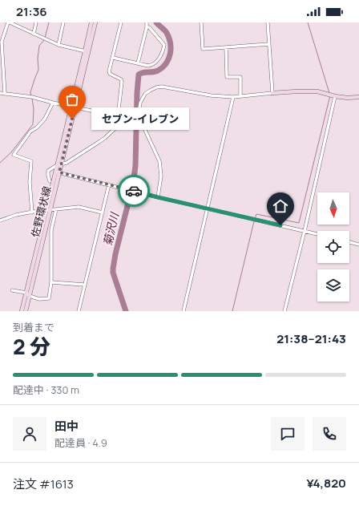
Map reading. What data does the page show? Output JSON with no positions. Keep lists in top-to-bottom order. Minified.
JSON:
{"streets":{"main road":["佐野環状線"]},"water":["菊沢川"],"places":["セブン-イレブン"],"north":"bottom","page":{"status":"21:36","bubble":"セブン-イレブン","heading":["2 分","到着まで","21:38–21:43"],"panel":["田中","配達員 · 4.9","注文 #1613","¥4,820"],"bar":"配達中 · 330 m"}}
